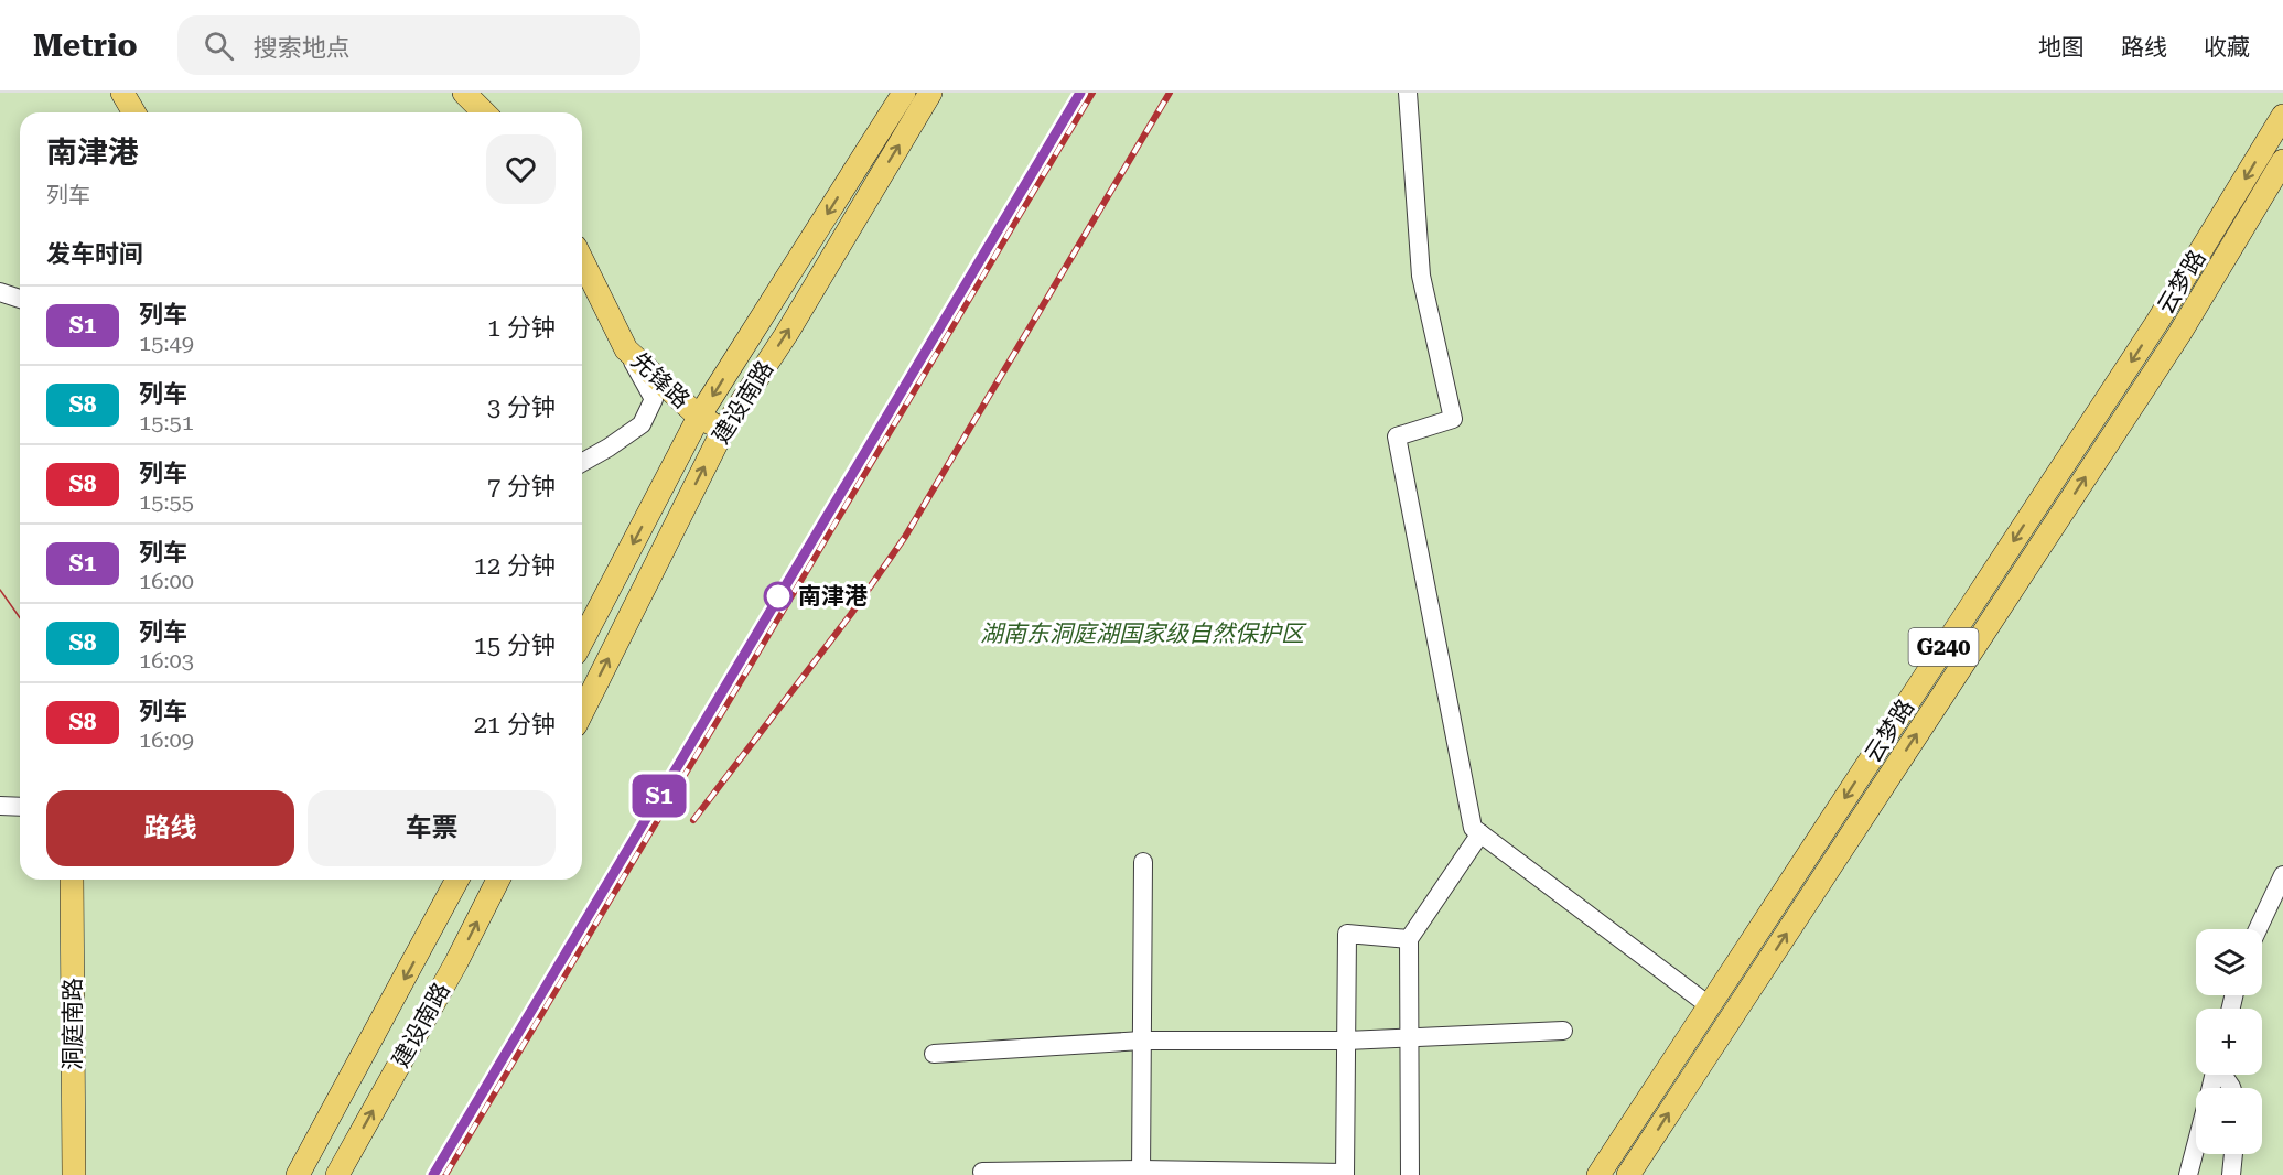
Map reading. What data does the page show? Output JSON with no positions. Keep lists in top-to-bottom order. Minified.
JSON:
{"streets":{"main road":["云梦路","先锋路","建设南路","G240","洞庭南路"]},"crossings":[["先锋路","建设南路"]],"parks":["湖南东洞庭湖国家级自然保护区"],"places":["南津港"],"page":{"header":"Metrio","search":"搜索地点","nav":["地图","路线","收藏"],"on_map":"S1","heading":[["南津港","列车"],"发车时间"],"list":[{"mark":"S1","name":"列车","note":"15:49","value":"1 分钟"},{"mark":"S8","name":"列车","note":"15:51","value":"3 分钟"},{"mark":"S8","name":"列车","note":"15:55","value":"7 分钟"},{"mark":"S1","name":"列车","note":"16:00","value":"12 分钟"},{"mark":"S8","name":"列车","note":"16:03","value":"15 分钟"},{"mark":"S8","name":"列车","note":"16:09","value":"21 分钟"}],"buttons":["路线","车票"],"map_buttons":["+","−"]}}
